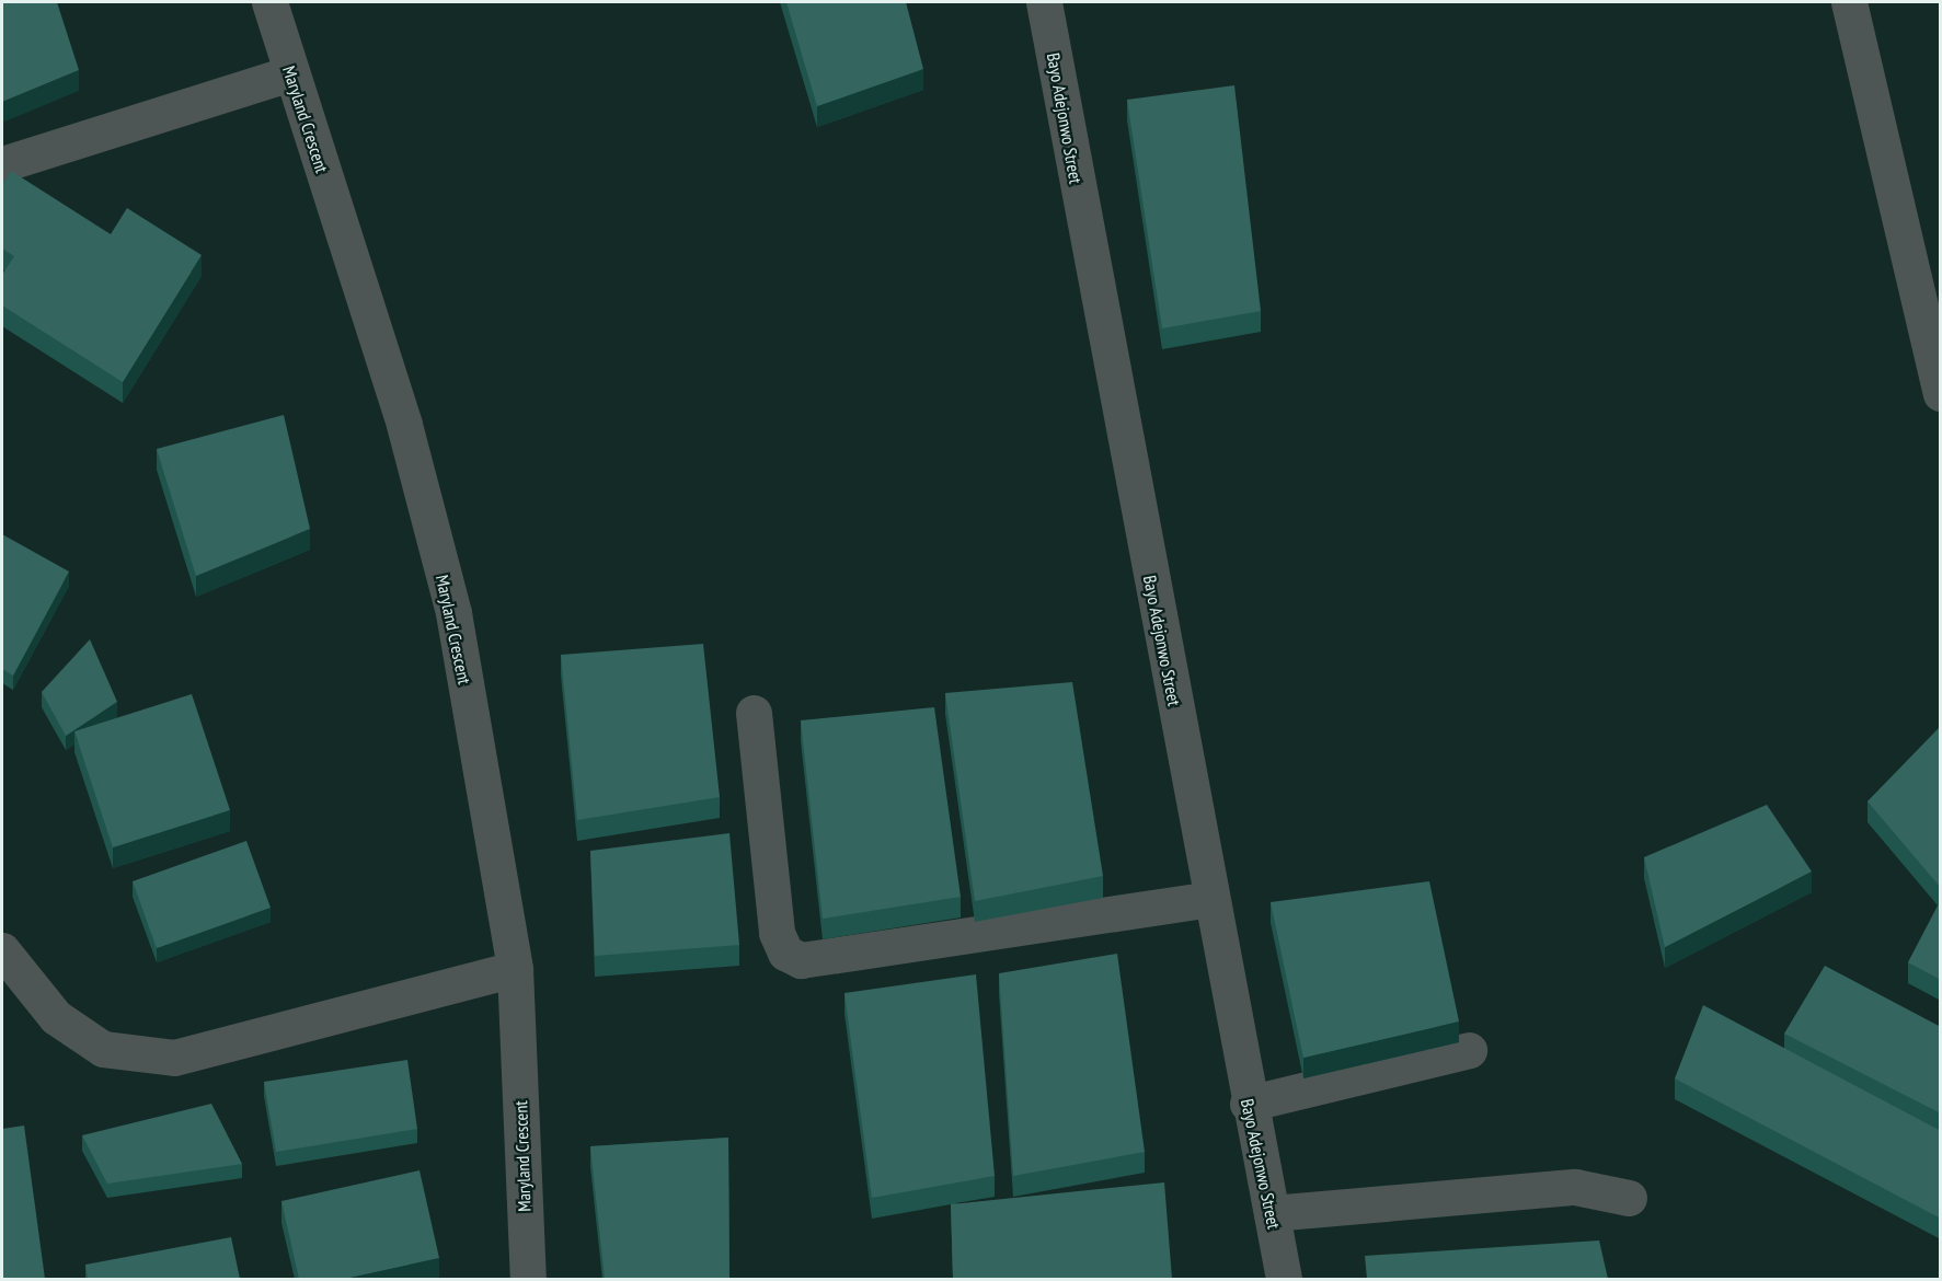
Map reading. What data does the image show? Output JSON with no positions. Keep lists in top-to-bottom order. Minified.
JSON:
{"streets":{"street":["Bayo Adejonwo Street","Maryland Crescent"]}}
